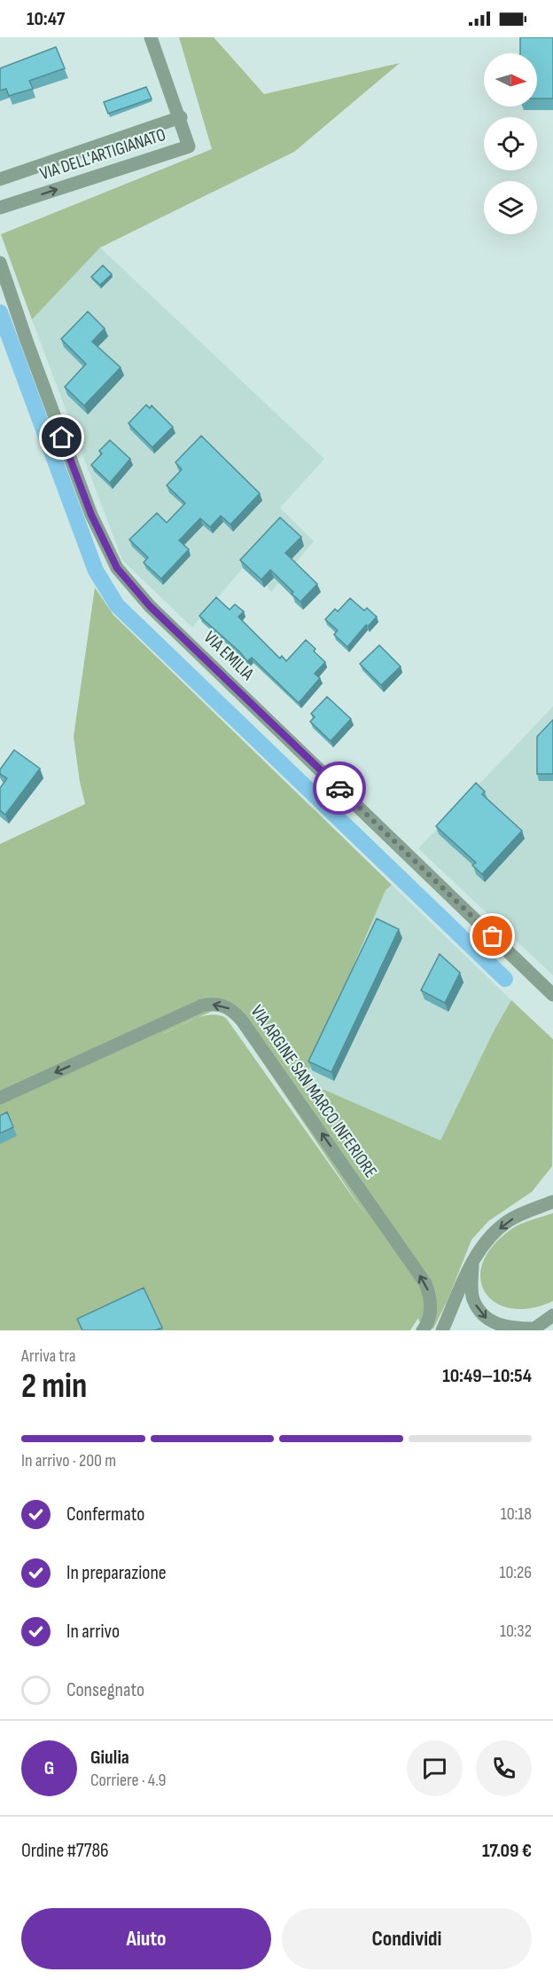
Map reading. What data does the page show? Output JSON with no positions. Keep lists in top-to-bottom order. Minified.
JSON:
{"streets":{"street":["VIA DELL'ARTIGIANATO","VIA EMILIA","VIA ARGINE SAN MARCO INFERIORE"]},"north":"right","page":{"status":"10:47","heading":["2 min","Arriva tra","10:49–10:54"],"panel":["Giulia","Corriere · 4.9","Ordine #7786","17.09 €"],"bar":"In arrivo · 200 m","list":[["Confermato","10:18"],["In preparazione","10:26"],["In arrivo","10:32"],"Consegnato"],"round":"G","buttons":["Aiuto","Condividi"]}}
